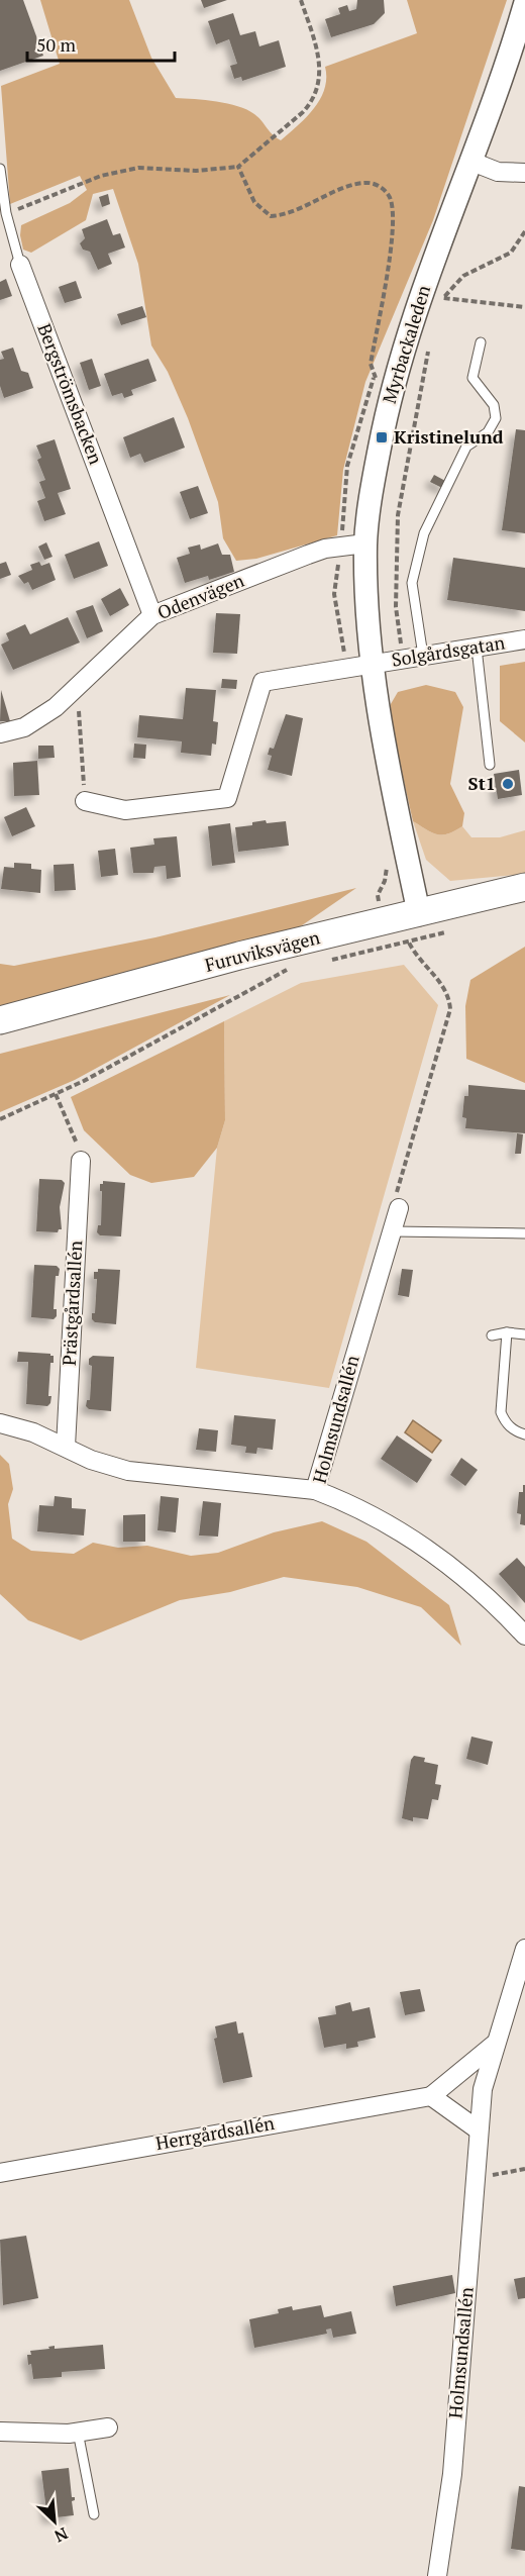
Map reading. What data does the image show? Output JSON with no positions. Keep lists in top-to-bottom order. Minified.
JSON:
{"streets":{"main road":["Furuviksvägen"],"street":["Myrbackaleden","Bergströmsbacken","Odenvägen","Solgårdsgatan","Prästgårdsallén","Holmsundsallén","Herrgårdsallén"]},"crossings":[["Myrbackaleden","Odenvägen"],["Myrbackaleden","Solgårdsgatan"],["Myrbackaleden","Furuviksvägen"],["Bergströmsbacken","Odenvägen"]],"places":{"transit":["Kristinelund"],"other":["St1"]},"scale_bar":"50 m","north":"bottom right"}
